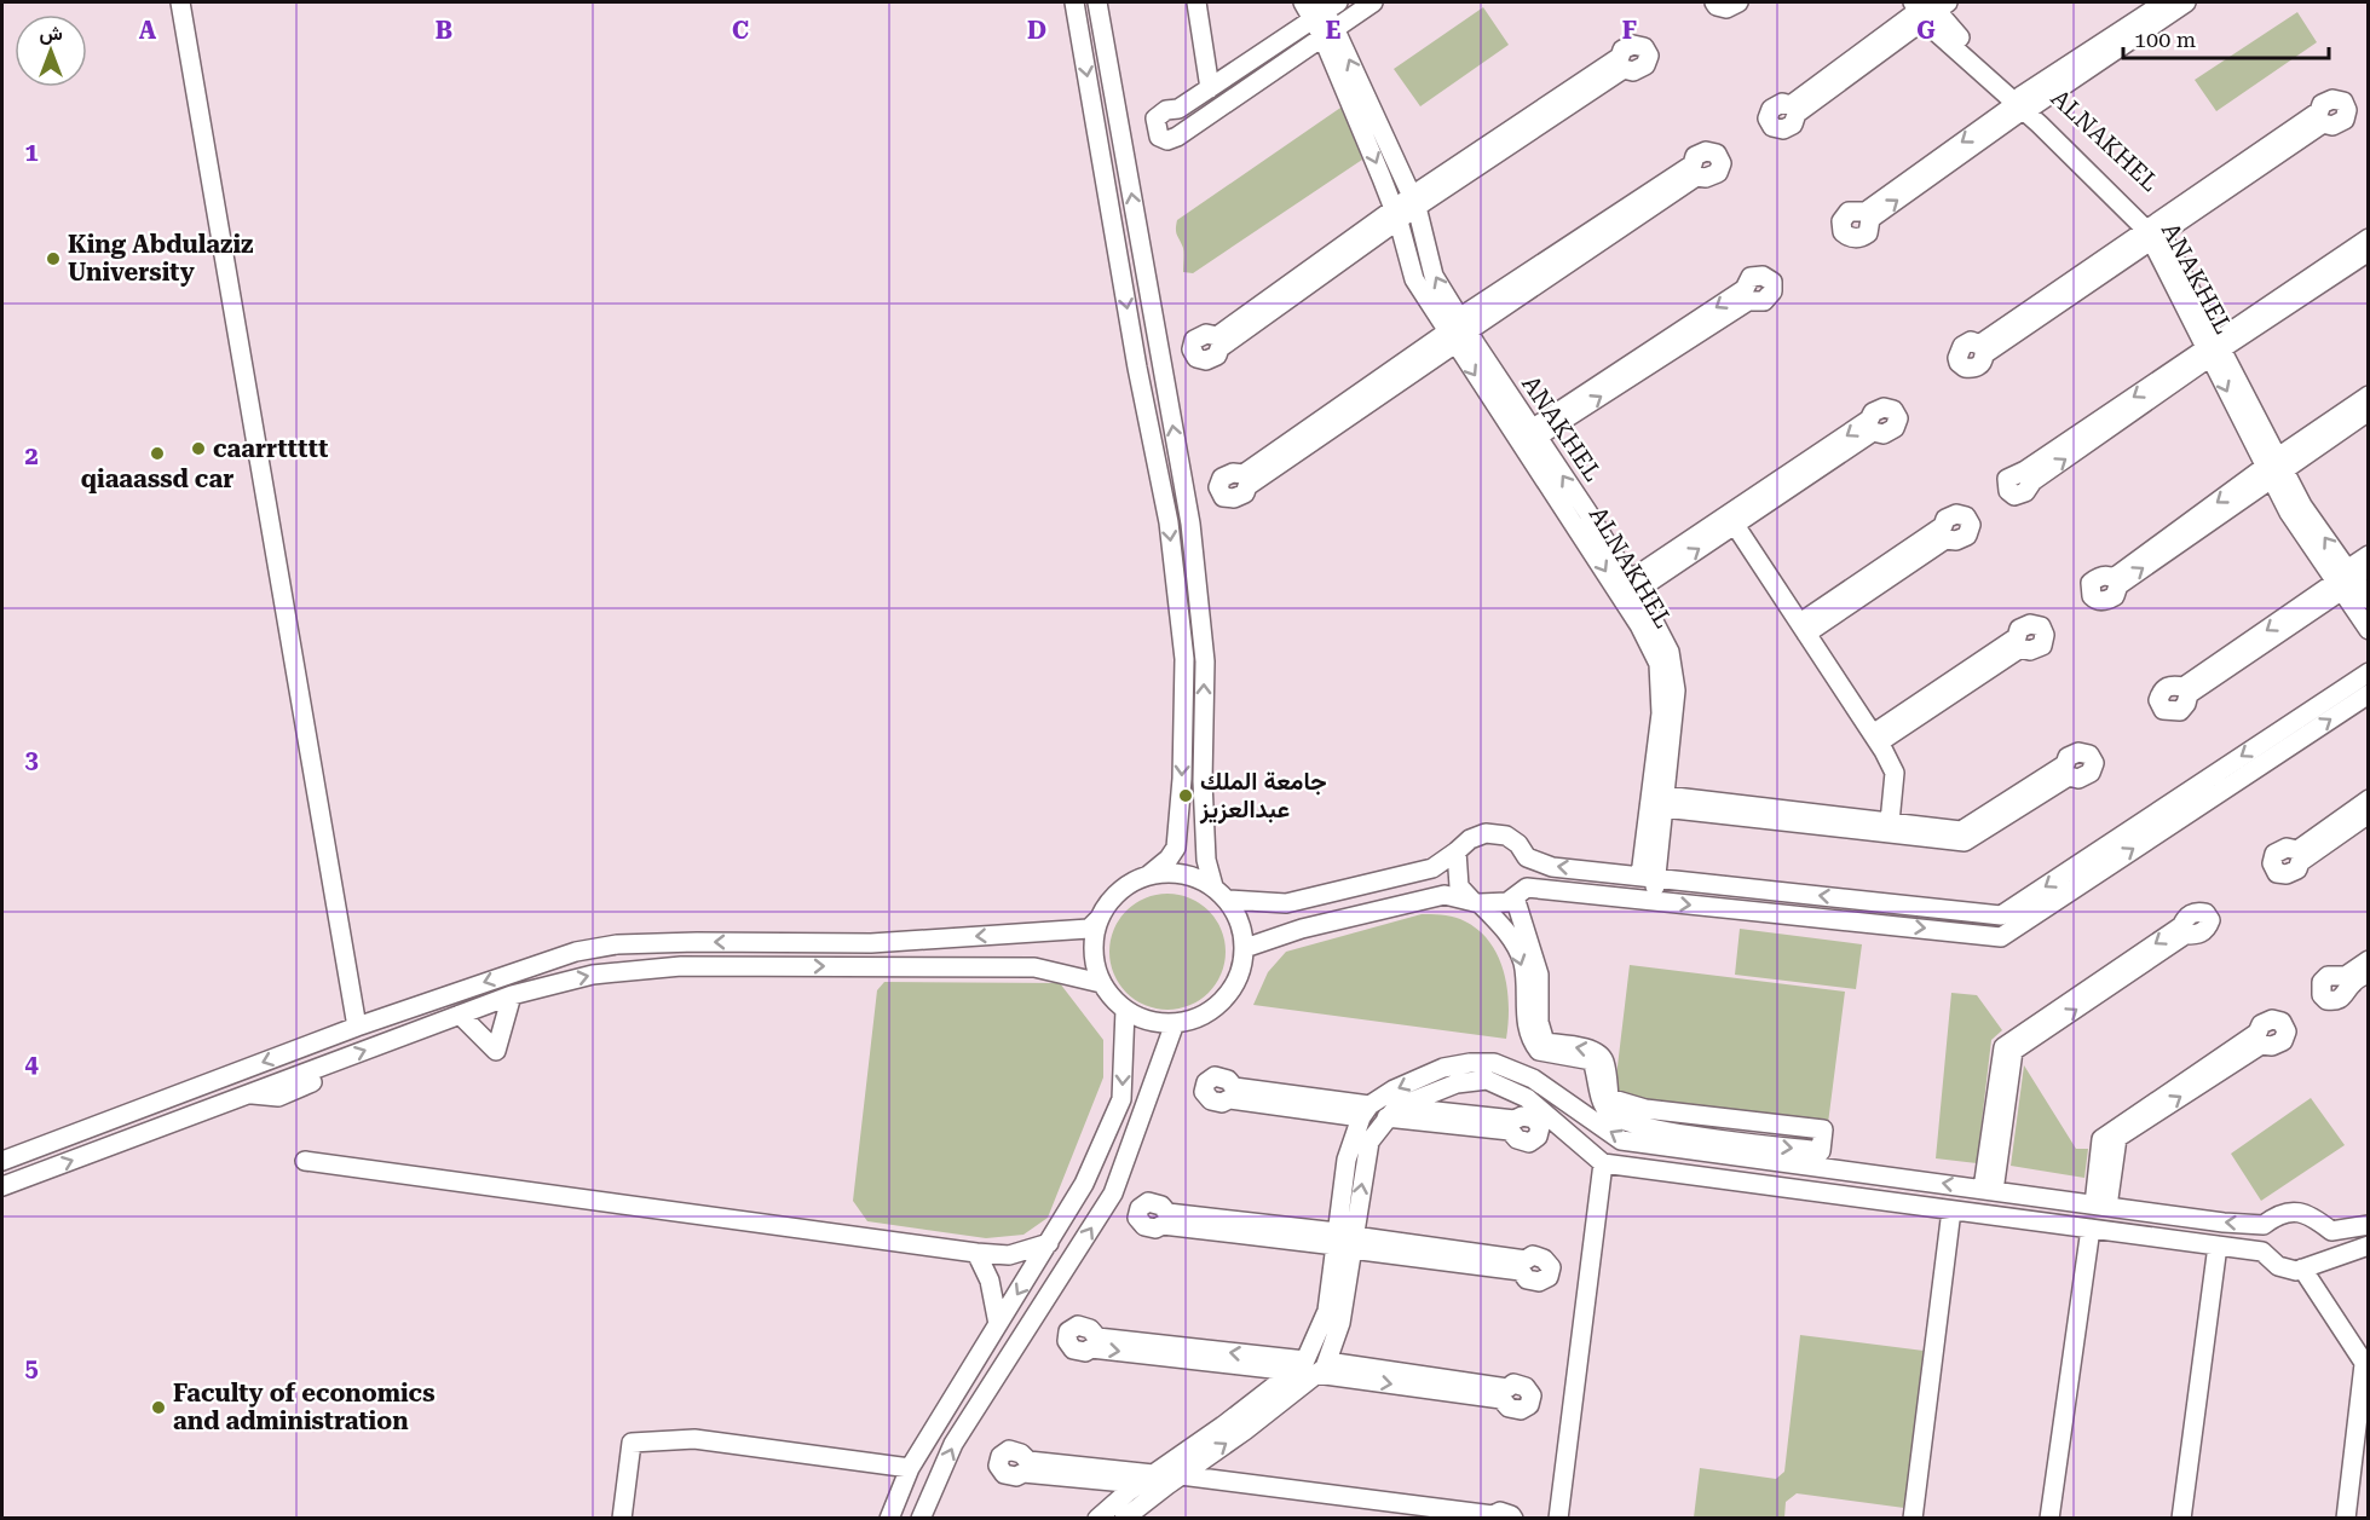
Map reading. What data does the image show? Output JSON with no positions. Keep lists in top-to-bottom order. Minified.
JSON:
{"streets":{"street":["ALNAKHEL","ANAKHEL"]},"crossings":[["ALNAKHEL","ANAKHEL"]],"one_way":["ALNAKHEL","ANAKHEL"],"places":["King Abdulaziz University","caarrttttt","qiaaassd car","جامعة الملك عبدالعزيز","Faculty of economics and administration"],"scale_bar":"100 m","north":"top","grid":{"columns":["A","B","C","D","E","F","G"],"rows":["1","2","3","4","5"]}}
